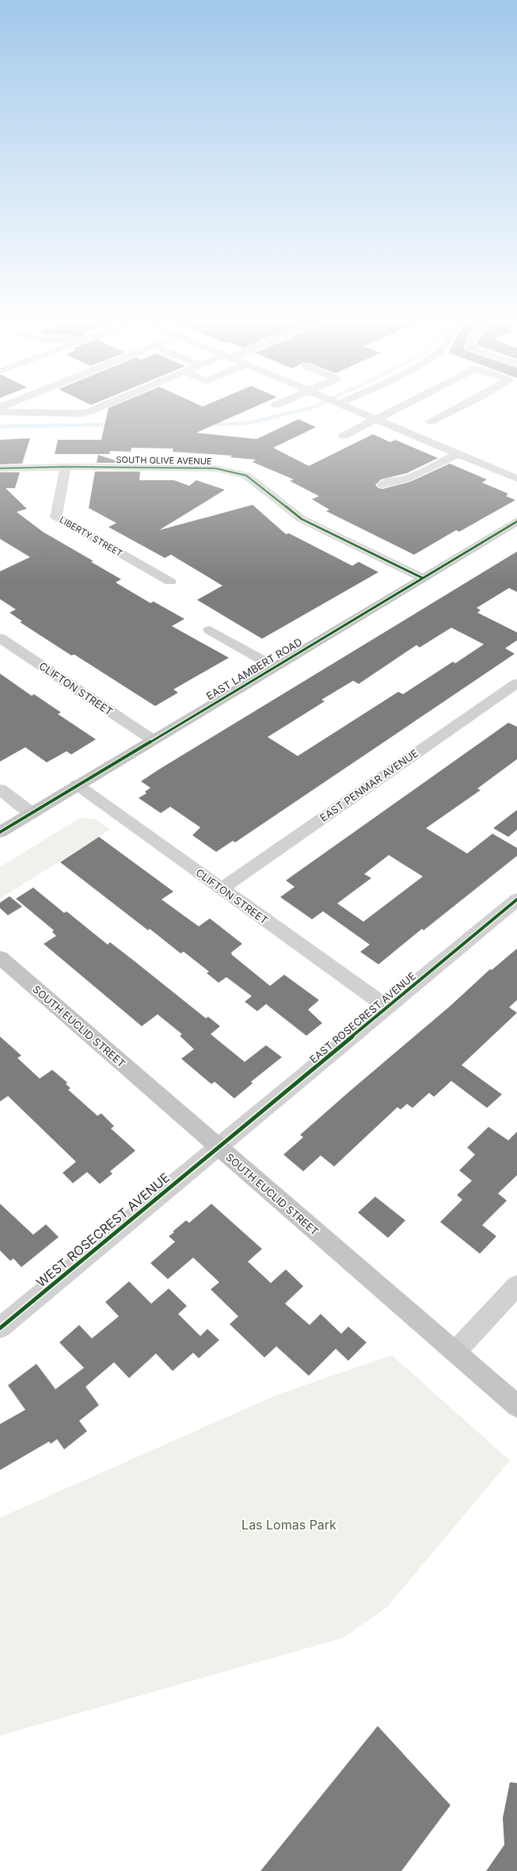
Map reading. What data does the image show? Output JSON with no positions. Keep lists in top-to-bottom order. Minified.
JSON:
{"streets":{"main road":["EAST LAMBERT ROAD","SOUTH EUCLID STREET"],"street":["SOUTH OLIVE AVENUE","LIBERTY STREET","CLIFTON STREET","EAST PENMAR AVENUE","EAST ROSECREST AVENUE","WEST ROSECREST AVENUE"]},"crossings":[["SOUTH OLIVE AVENUE","LIBERTY STREET"],["SOUTH OLIVE AVENUE","EAST LAMBERT ROAD"],["EAST LAMBERT ROAD","CLIFTON STREET"],["CLIFTON STREET","EAST PENMAR AVENUE"],["CLIFTON STREET","EAST ROSECREST AVENUE"],["EAST ROSECREST AVENUE","SOUTH EUCLID STREET"],["EAST ROSECREST AVENUE","WEST ROSECREST AVENUE"],["SOUTH EUCLID STREET","WEST ROSECREST AVENUE"]],"parks":["Las Lomas Park"]}
